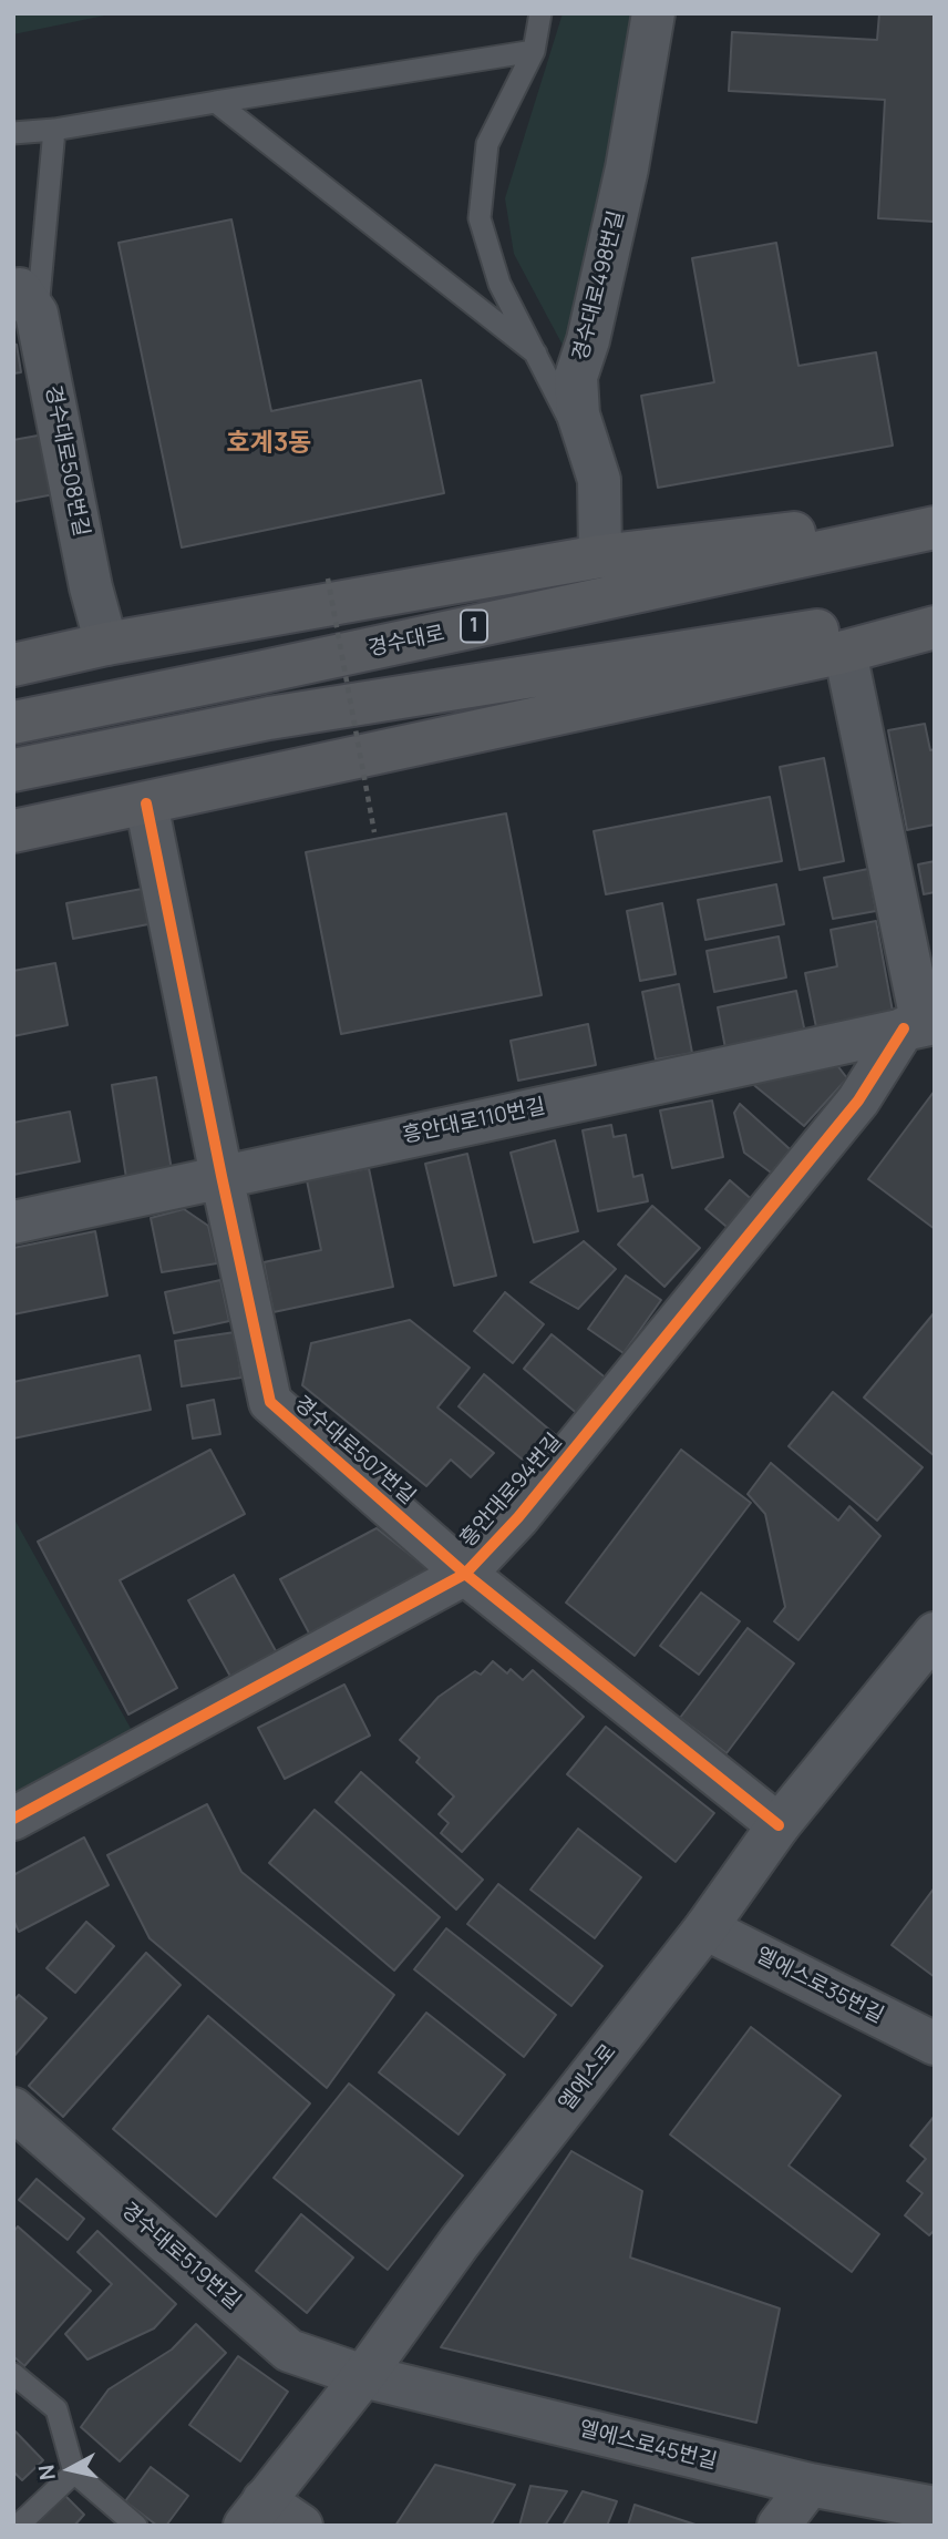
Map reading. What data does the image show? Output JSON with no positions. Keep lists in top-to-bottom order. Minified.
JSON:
{"streets":{"main road":["1","경수대로"],"street":["경수대로498번길","경수대로508번길","흥안대로110번길","경수대로507번길","흥안대로94번길","엘에스로35번길","엘에스로","경수대로519번길","엘에스로45번길"]},"crossings":[["흥안대로110번길","경수대로507번길"],["흥안대로110번길","흥안대로94번길"],["경수대로507번길","흥안대로94번길"],["경수대로507번길","엘에스로"],["엘에스로35번길","엘에스로"],["엘에스로","경수대로519번길"],["엘에스로","엘에스로45번길"],["경수대로519번길","엘에스로45번길"]],"districts":["호계3동"],"north":"left"}
